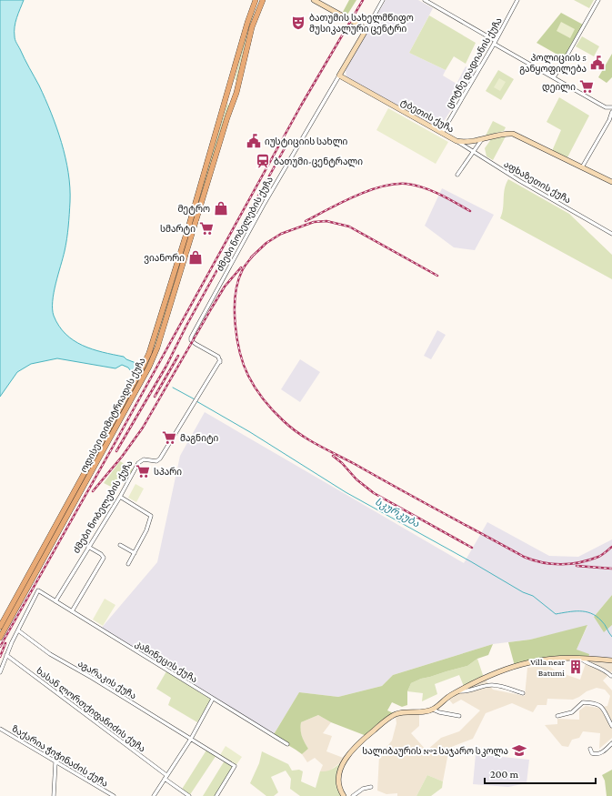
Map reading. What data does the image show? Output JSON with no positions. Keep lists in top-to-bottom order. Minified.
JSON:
{"streets":{"main road":["ოდისეი დიმიტრიადის ქუჩა"],"street":["ცოტნე დადიანის ქუჩა","ტბეთის ქუჩა","აფხაზეთის ქუჩა","ძმები ნობელების ქუჩა","კაზინეცის ქუჩა","აგარაკის ქუჩა","ხასან ლორთქიფანიძის ქუჩა","ზაქარია ჭიჭინაძის ქუჩა"]},"crossings":[["ცოტნე დადიანის ქუჩა","ტბეთის ქუჩა"],["ტბეთის ქუჩა","აფხაზეთის ქუჩა"],["ტბეთის ქუჩა","ძმები ნობელების ქუჩა"],["ძმები ნობელების ქუჩა","კაზინეცის ქუჩა"],["კაზინეცის ქუჩა","აგარაკის ქუჩა"]],"water":["სკურკუბა"],"places":{"theatre":["ბათუმის სახელმწიფო მუსიკალური ცენტრი"],"public building":["პოლიციის 5 განყოფილება","იუსტიციის სახლი"],"supermarket":["დეილი","სმარტი","მაგნიტი","სპარი"],"station":["ბათუმი-ცენტრალი"],"shop":["მეტრო","ვიანორი"],"building":["Villa near Batumi"],"school or university":["სალიბაურის №2 საჯარო სკოლა"]},"scale_bar":"200 m"}
